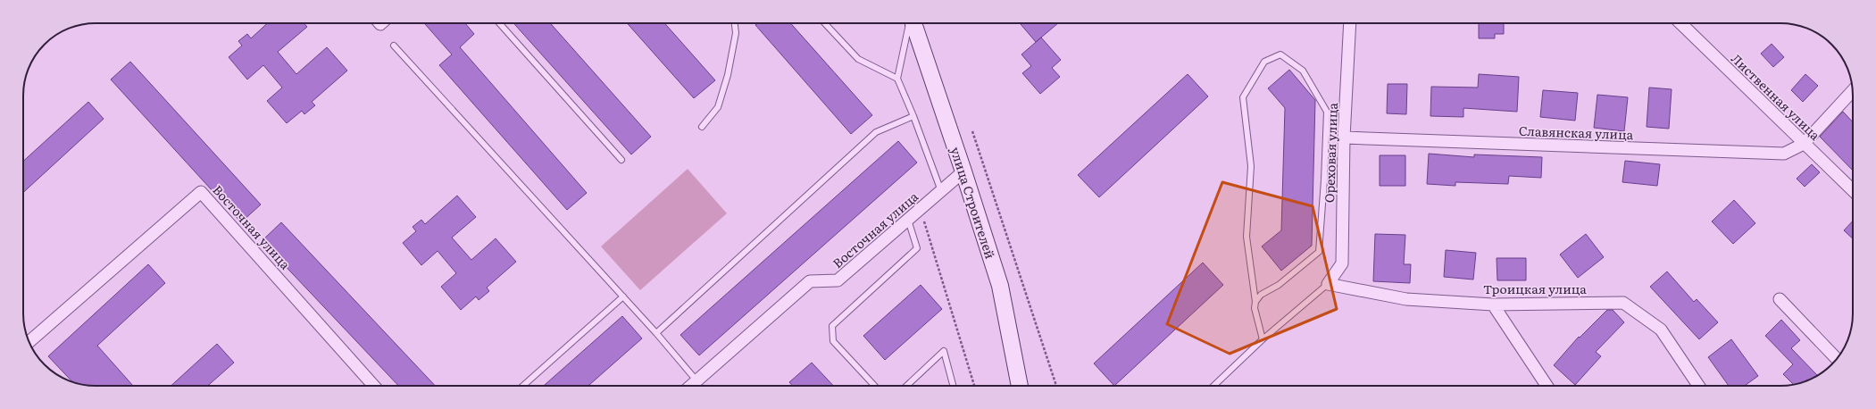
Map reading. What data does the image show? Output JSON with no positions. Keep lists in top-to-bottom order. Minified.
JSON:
{"streets":{"main road":["улица Строителей"],"street":["Лиственная улица","Славянская улица","Ореховая улица","Восточная улица","Троицкая улица"]},"crossings":[["Лиственная улица","Славянская улица"],["Славянская улица","Ореховая улица"],["Ореховая улица","Троицкая улица"],["улица Строителей","Восточная улица"]]}
